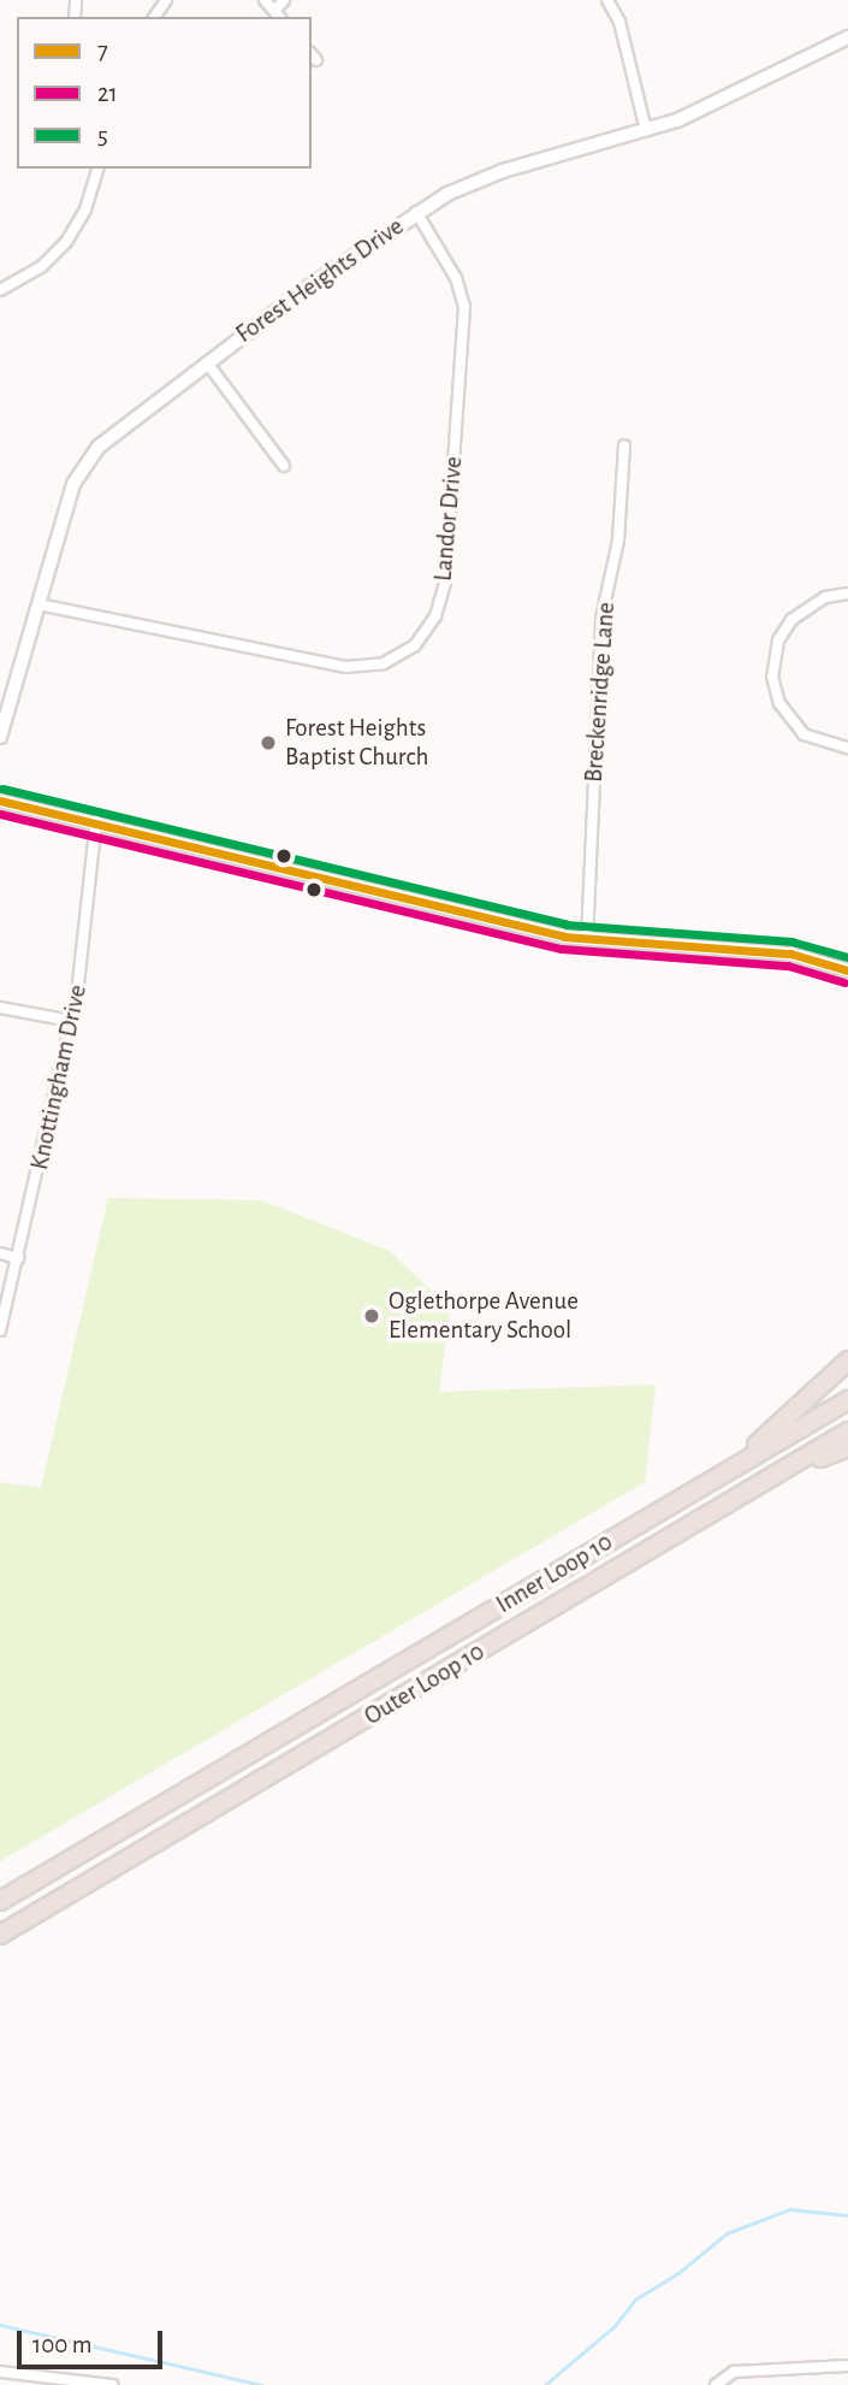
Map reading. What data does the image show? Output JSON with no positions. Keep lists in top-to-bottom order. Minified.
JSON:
{"streets":{"highway":["Inner Loop 10","Outer Loop 10"],"street":["Forest Heights Drive","Landor Drive","Breckenridge Lane","Knottingham Drive"]},"crossings":[["Forest Heights Drive","Landor Drive"]],"places":["Forest Heights Baptist Church","Oglethorpe Avenue Elementary School"],"lines":["transit line 5","transit line 7","transit line 21"],"legend":["7","21","5"],"scale_bar":"100 m"}
